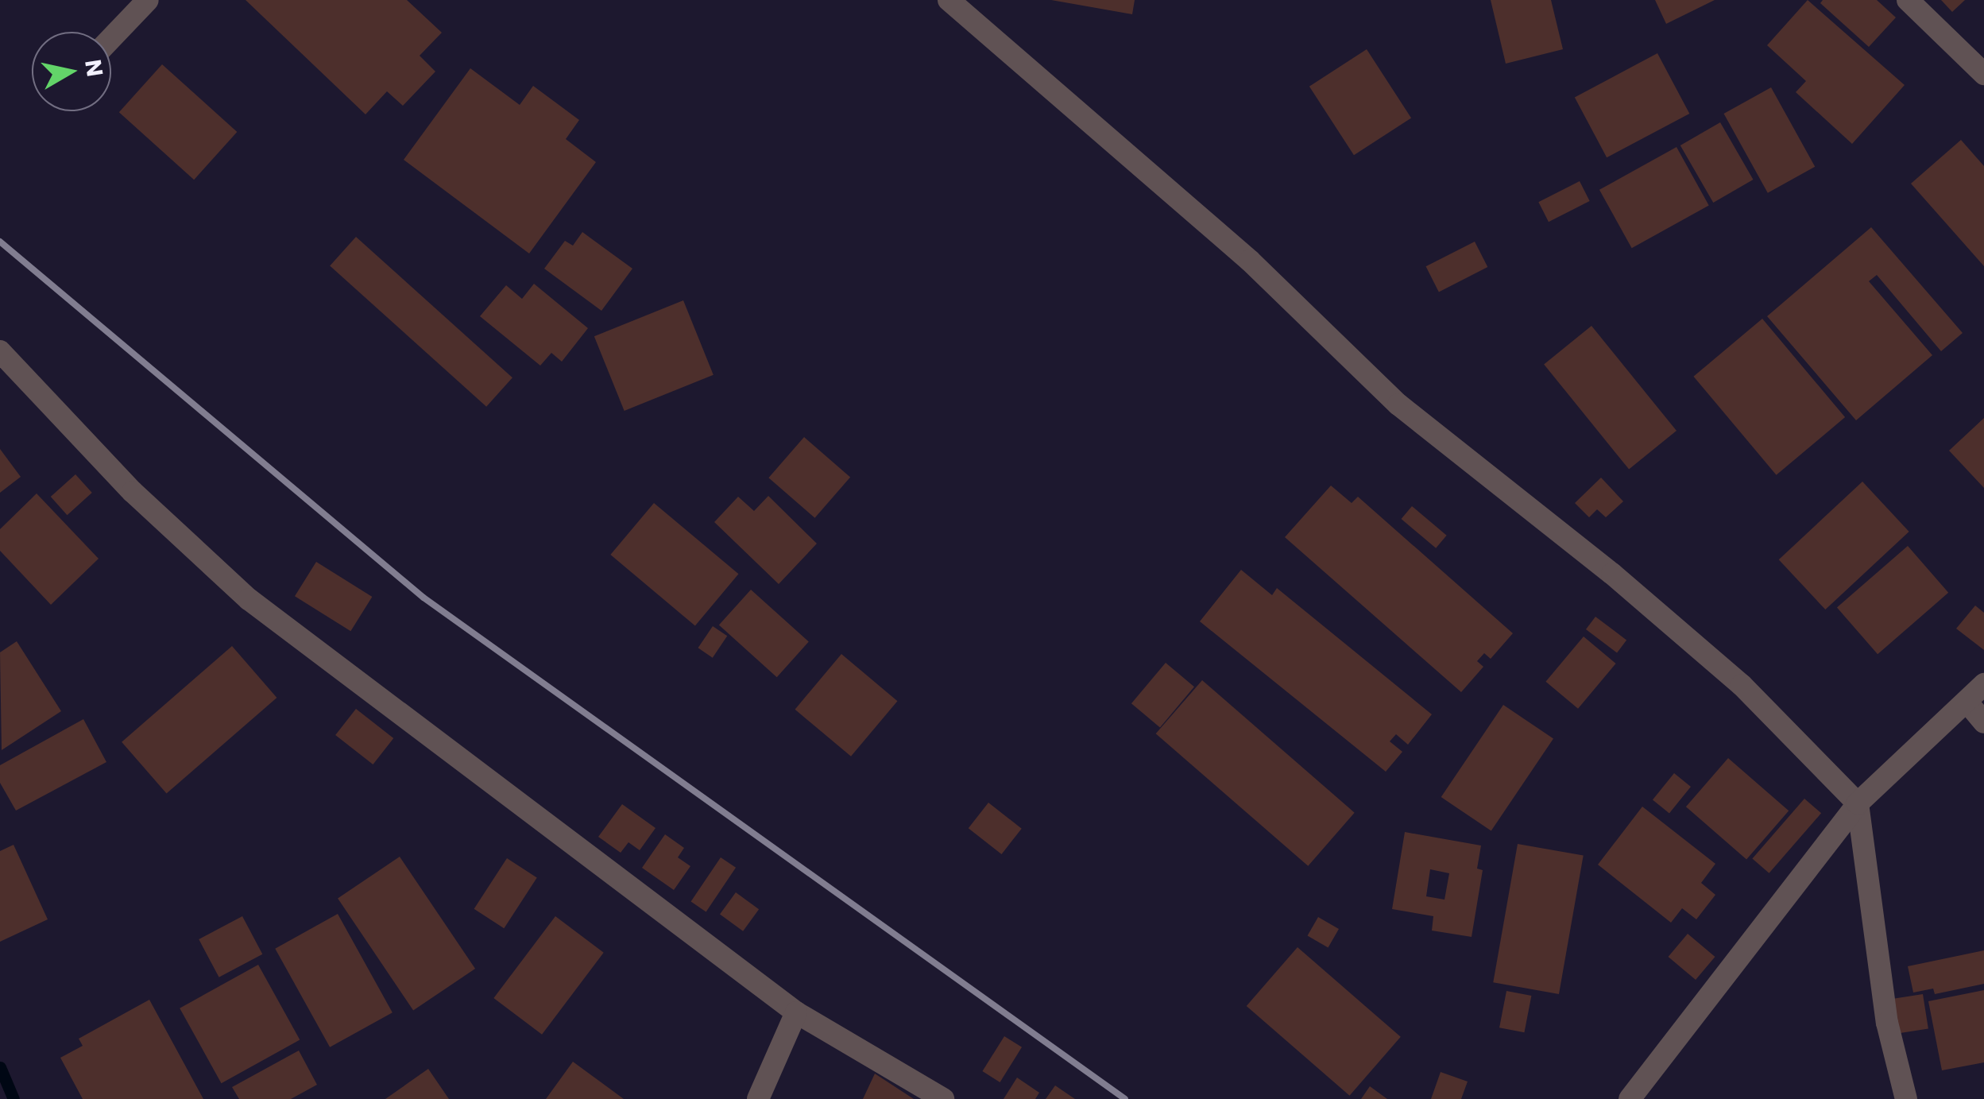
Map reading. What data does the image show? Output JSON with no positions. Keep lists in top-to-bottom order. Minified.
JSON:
{"north":"right"}
